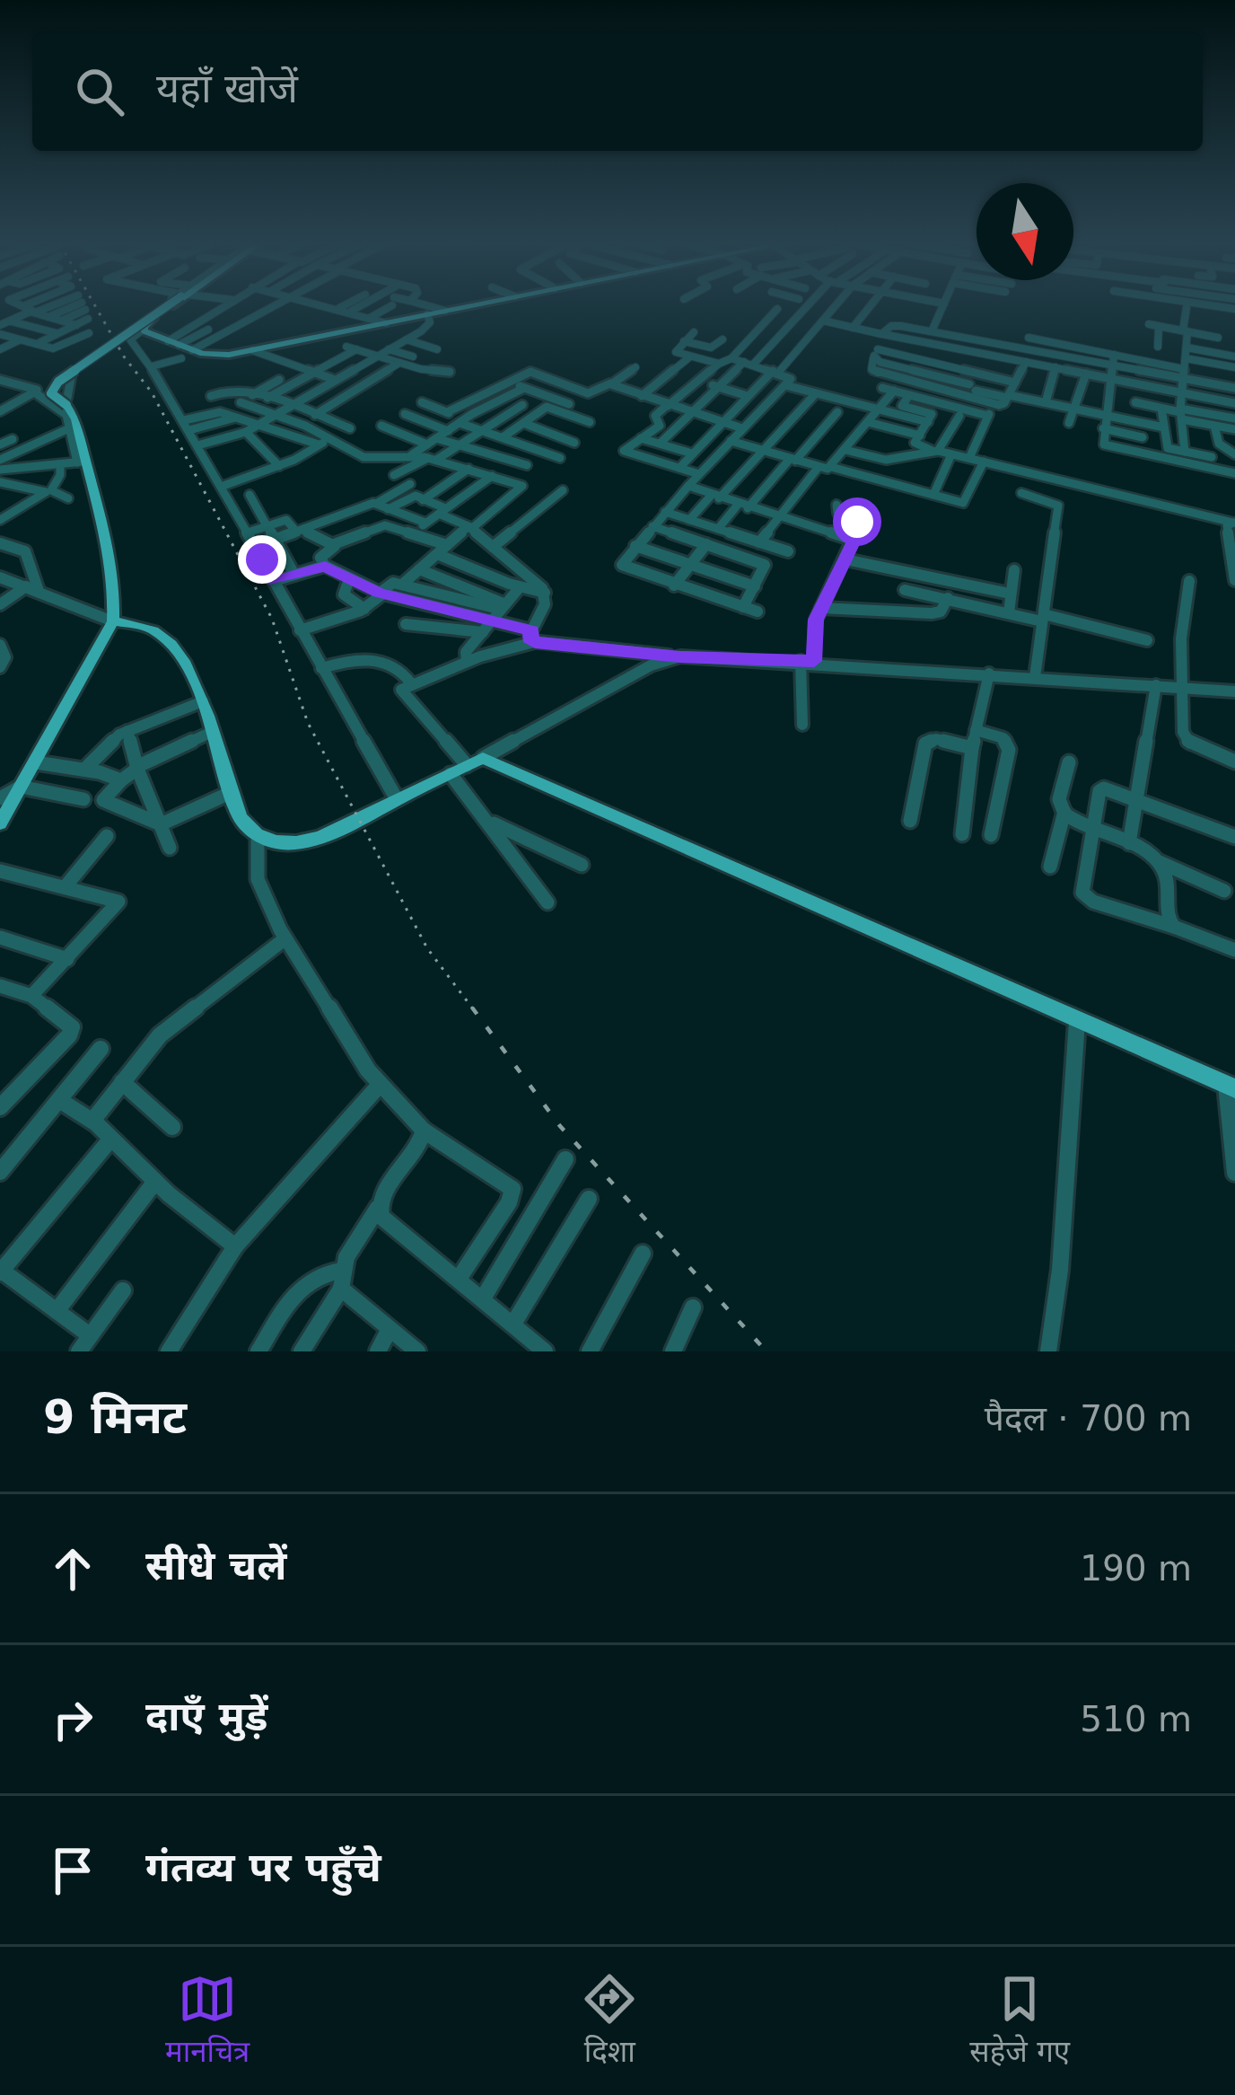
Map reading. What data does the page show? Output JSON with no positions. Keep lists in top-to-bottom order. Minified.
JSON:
{"north":"bottom","page":{"search":"यहाँ खोजें","heading":["9 मिनट","पैदल · 700 m"],"list":[["सीधे चलें","190 m"],["दाएँ मुड़ें","510 m"],"गंतव्य पर पहुँचे"],"nav":["मानचित्र","दिशा","सहेजे गए"]}}
